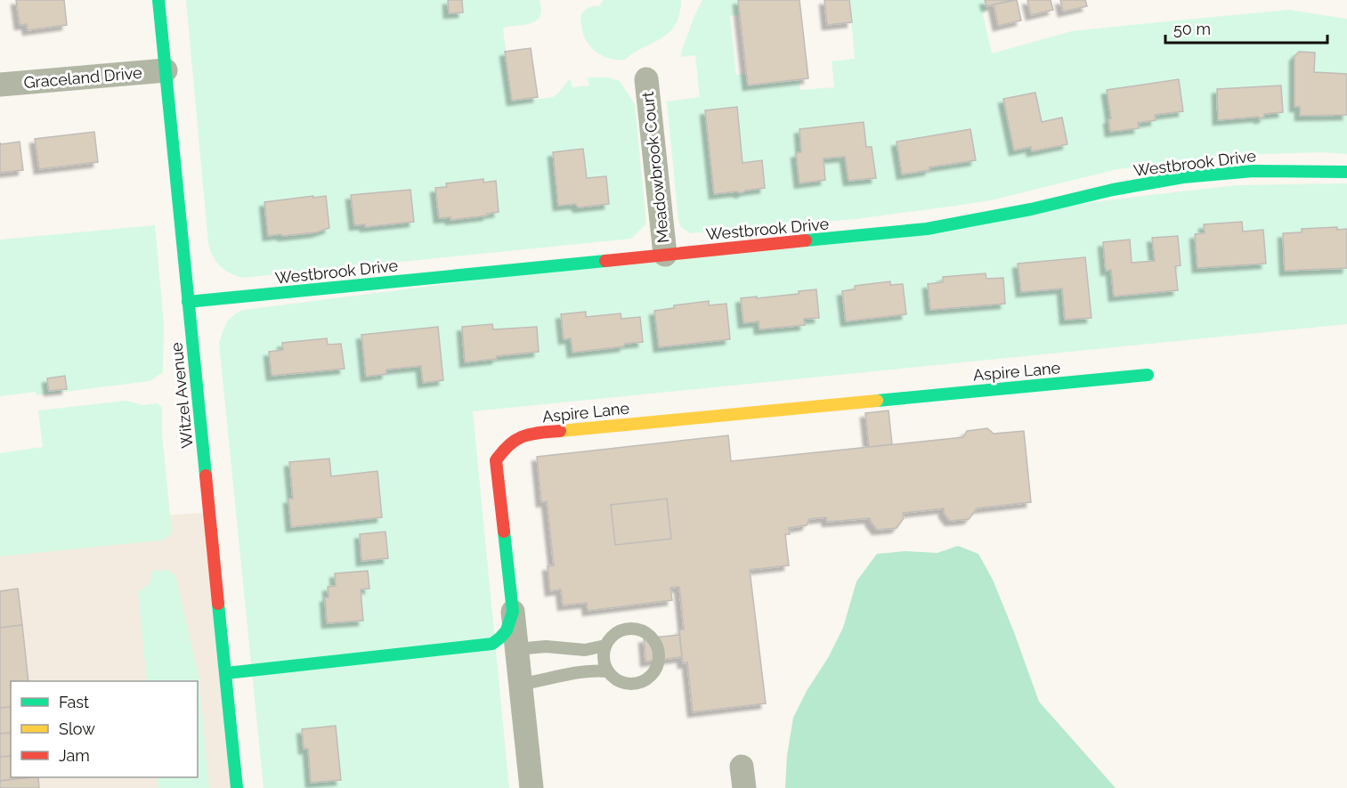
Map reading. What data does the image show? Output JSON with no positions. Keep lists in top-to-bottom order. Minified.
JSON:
{"streets":{"street":["Graceland Drive","Westbrook Drive","Meadowbrook Court","Aspire Lane","Witzel Avenue"]},"crossings":[["Graceland Drive","Witzel Avenue"],["Westbrook Drive","Meadowbrook Court"],["Westbrook Drive","Witzel Avenue"],["Aspire Lane","Witzel Avenue"]],"legend":["Fast","Slow","Jam"],"scale_bar":"50 m"}
